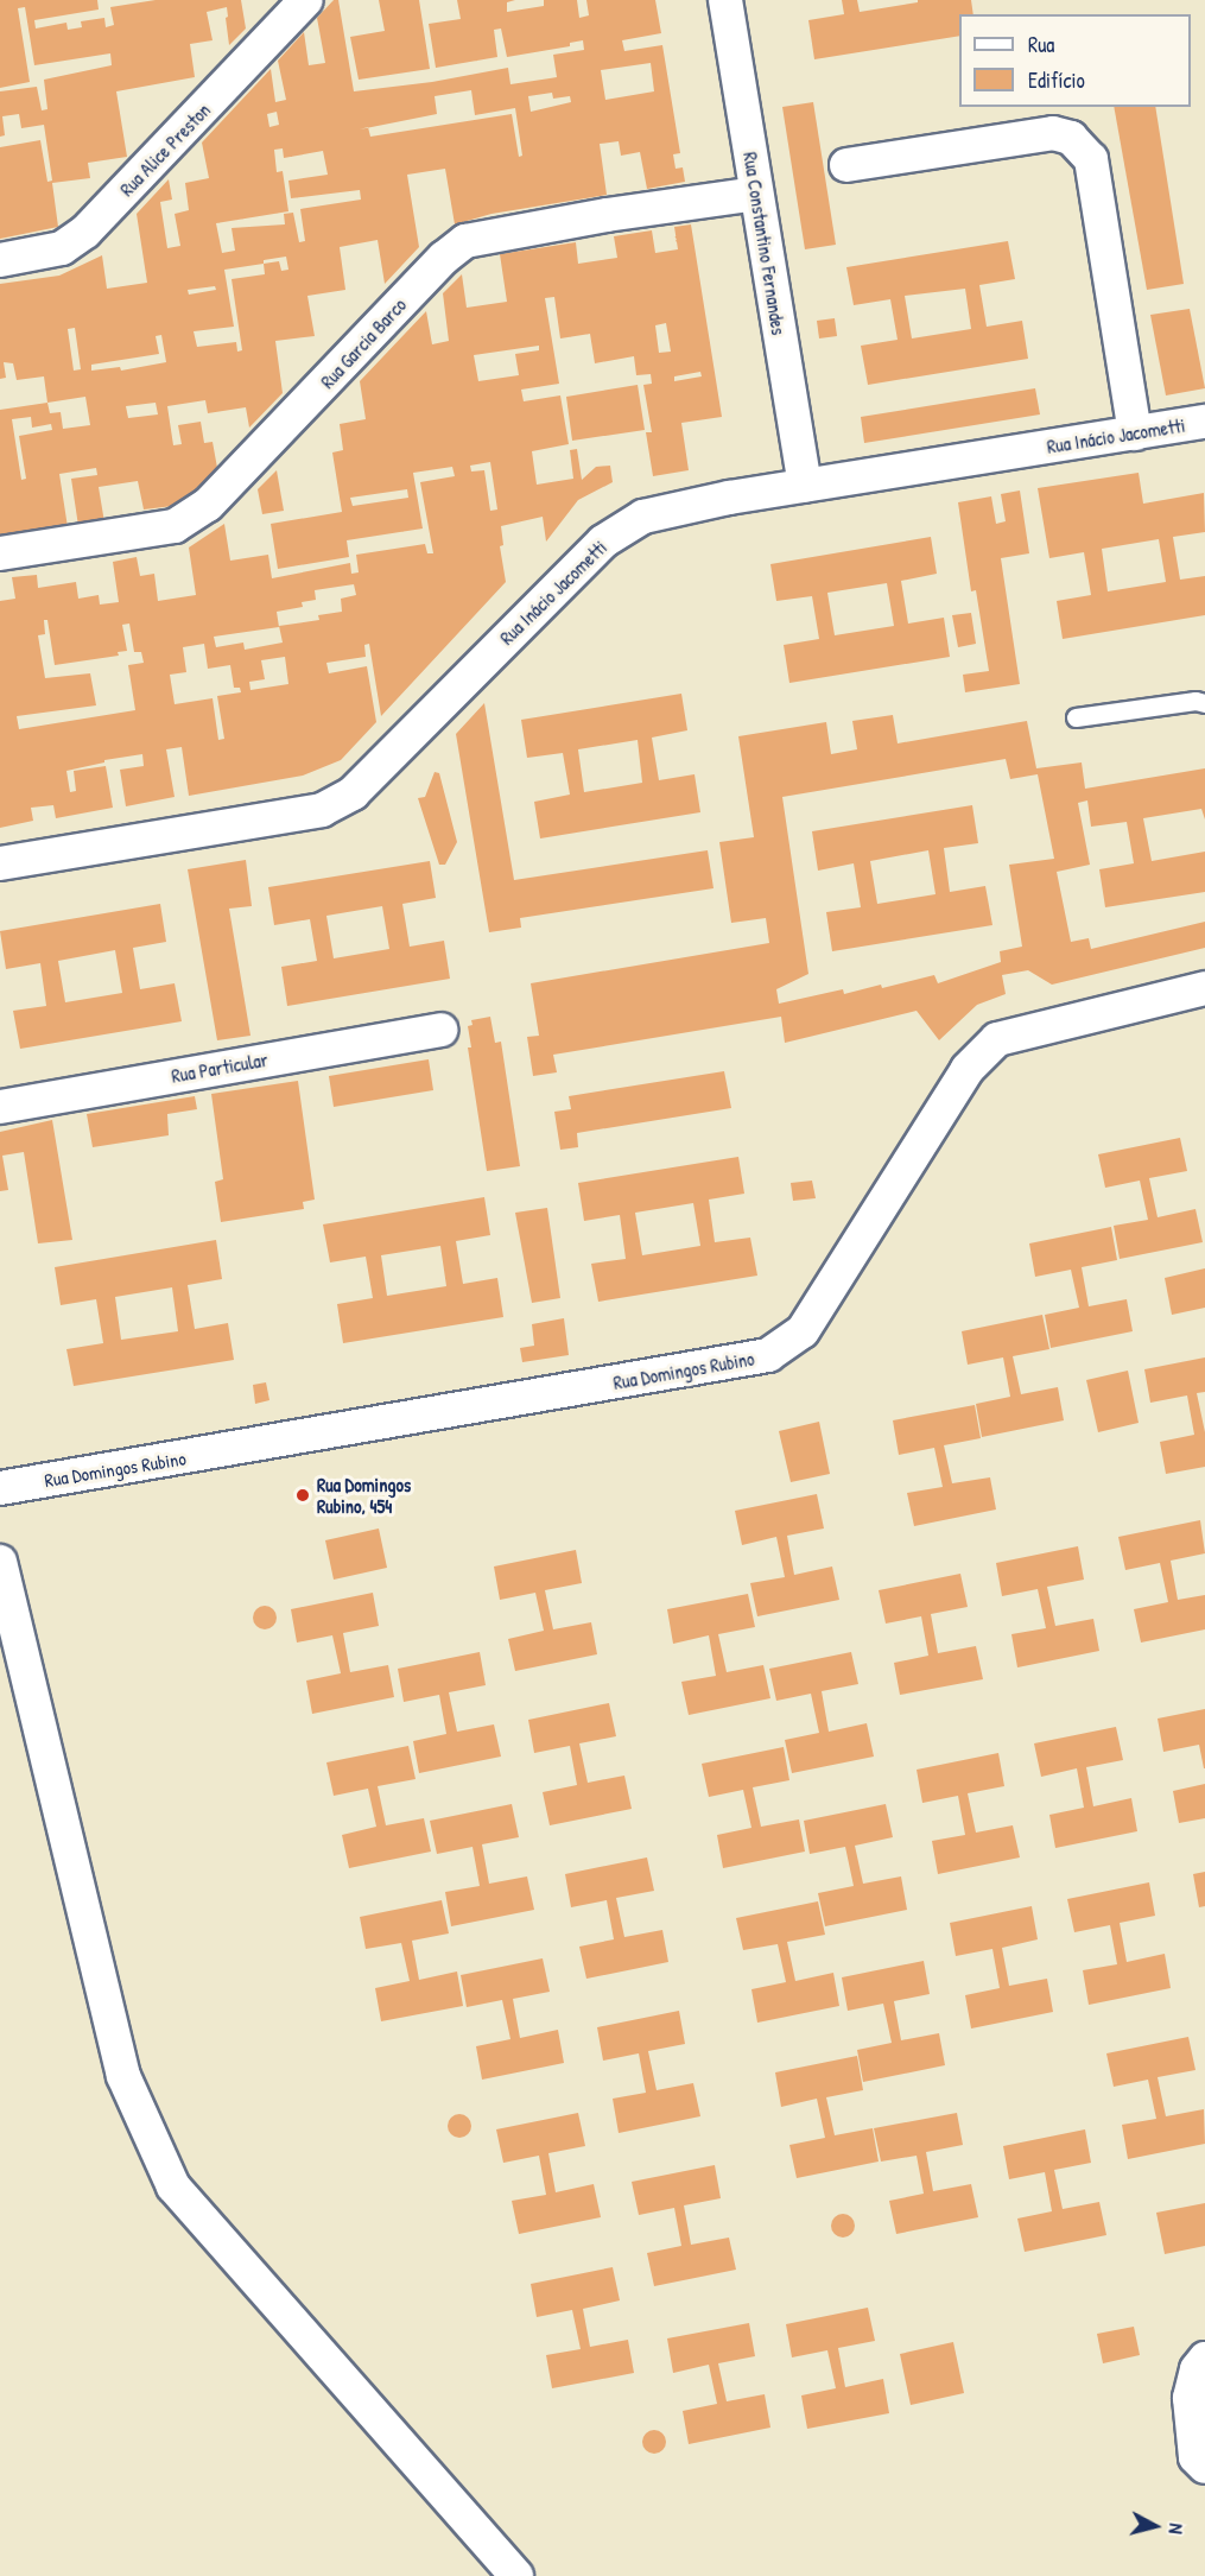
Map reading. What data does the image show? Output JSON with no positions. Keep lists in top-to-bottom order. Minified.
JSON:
{"streets":{"street":["Rua Alice Preston","Rua Constantino Fernandes","Rua Garcia Barco","Rua Inácio Jacometti","Rua Particular","Rua Domingos Rubino"]},"crossings":[["Rua Constantino Fernandes","Rua Garcia Barco"],["Rua Constantino Fernandes","Rua Inácio Jacometti"]],"places":["Rua Domingos Rubino, 454"],"legend":["Rua","Edifício"],"north":"right"}
